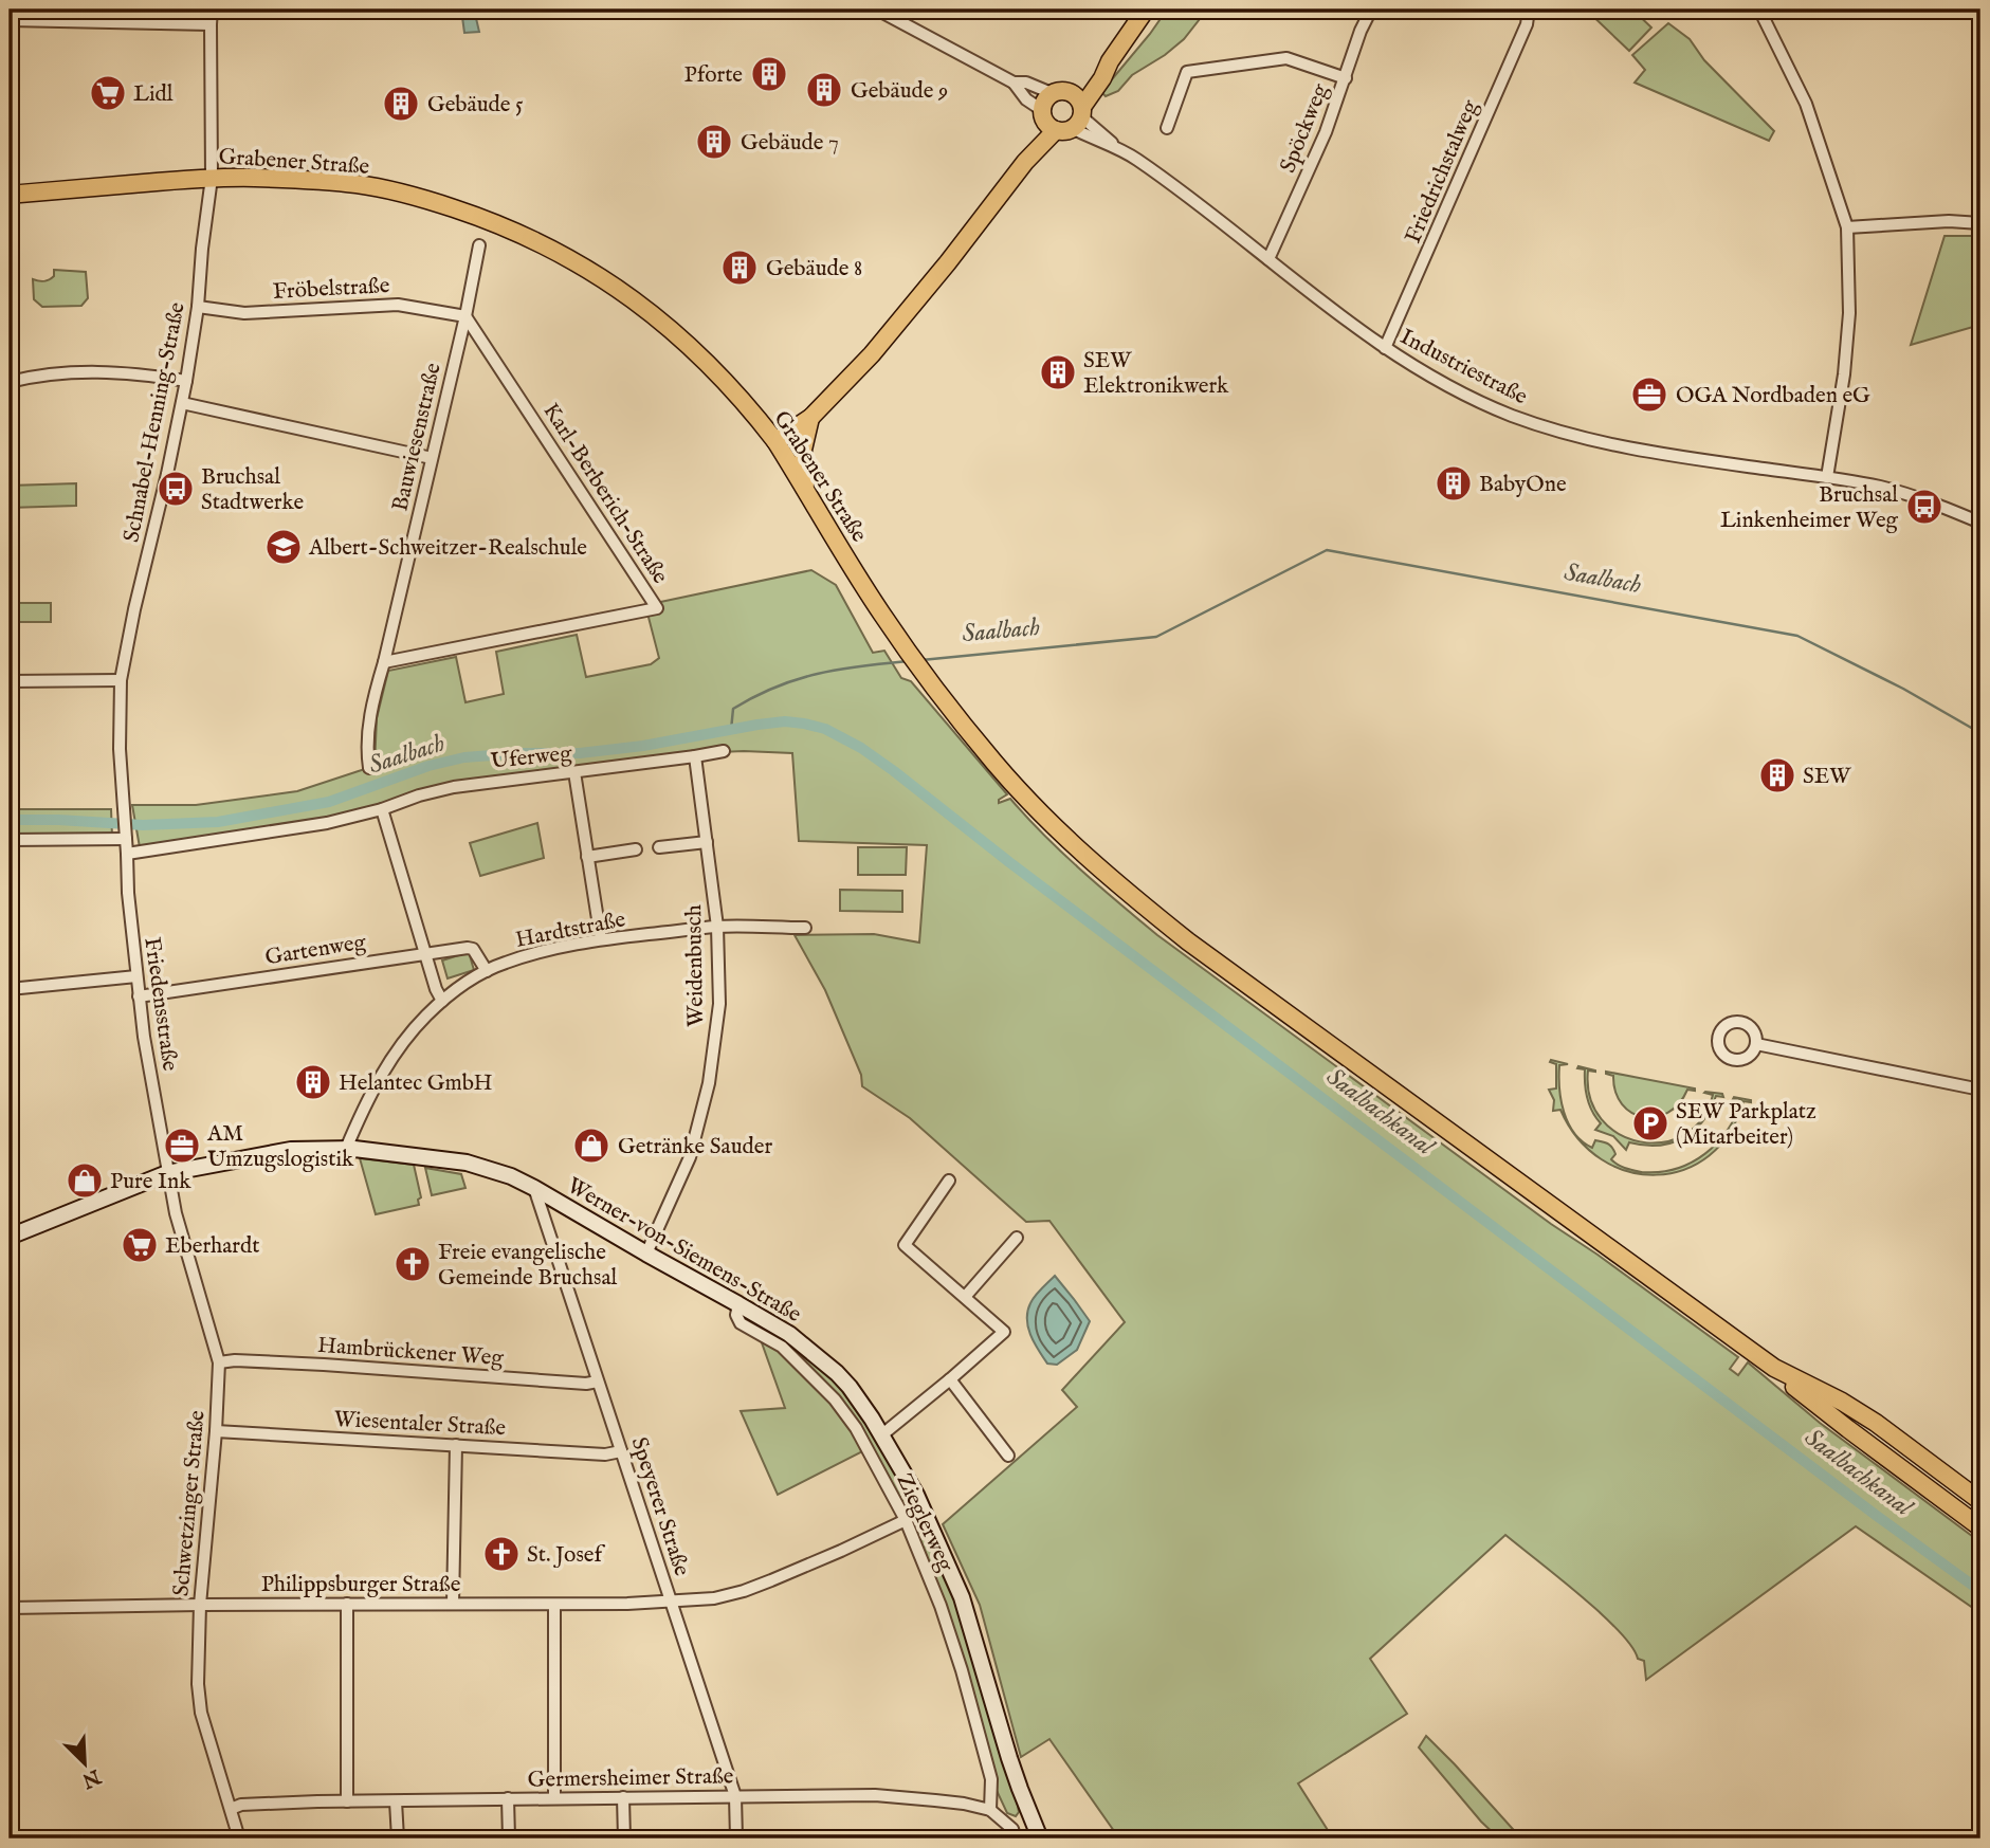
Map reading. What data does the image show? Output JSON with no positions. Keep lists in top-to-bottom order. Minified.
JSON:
{"streets":{"main road":["Grabener Straße","Werner-von-Siemens-Straße"],"street":["Spöckweg","Friedrichstalweg","Fröbelstraße","Industriestraße","Schnabel-Henning-Straße","Bauwiesenstraße","Karl-Berberich-Straße","Uferweg","Hardtstraße","Gartenweg","Weidenbusch","Friedensstraße","Hambrückener Weg","Wiesentaler Straße","Schwetzinger Straße","Speyerer Straße","Zieglerweg","Philippsburger Straße","Germersheimer Straße"]},"crossings":[["Spöckweg","Industriestraße"],["Grabener Straße","Schnabel-Henning-Straße"],["Friedrichstalweg","Industriestraße"],["Fröbelstraße","Schnabel-Henning-Straße"],["Fröbelstraße","Bauwiesenstraße"],["Fröbelstraße","Karl-Berberich-Straße"],["Schnabel-Henning-Straße","Friedensstraße"],["Bauwiesenstraße","Karl-Berberich-Straße"],["Uferweg","Weidenbusch"],["Uferweg","Friedensstraße"],["Hardtstraße","Gartenweg"],["Hardtstraße","Weidenbusch"],["Hardtstraße","Werner-von-Siemens-Straße"],["Gartenweg","Friedensstraße"],["Weidenbusch","Werner-von-Siemens-Straße"],["Friedensstraße","Werner-von-Siemens-Straße"],["Friedensstraße","Schwetzinger Straße"],["Werner-von-Siemens-Straße","Schwetzinger Straße"],["Werner-von-Siemens-Straße","Speyerer Straße"],["Werner-von-Siemens-Straße","Zieglerweg"],["Hambrückener Weg","Schwetzinger Straße"],["Hambrückener Weg","Speyerer Straße"],["Wiesentaler Straße","Schwetzinger Straße"],["Wiesentaler Straße","Speyerer Straße"],["Schwetzinger Straße","Philippsburger Straße"],["Schwetzinger Straße","Germersheimer Straße"],["Speyerer Straße","Philippsburger Straße"],["Speyerer Straße","Germersheimer Straße"],["Zieglerweg","Philippsburger Straße"],["Zieglerweg","Germersheimer Straße"]],"water":["Saalbach","Saalbachkanal"],"places":{"building":["Pforte","Gebäude 9","Gebäude 5","Gebäude 7","Gebäude 8","SEW Elektronikwerk","BabyOne","SEW","Helantec GmbH"],"supermarket":["Lidl","Eberhardt"],"office":["OGA Nordbaden eG","AM Umzugslogistik"],"bus stop":["Bruchsal Stadtwerke","Bruchsal Linkenheimer Weg"],"school or university":["Albert-Schweitzer-Realschule"],"parking":["SEW Parkplatz (Mitarbeiter)"],"shop":["Getränke Sauder","Pure Ink"],"church":["Freie evangelische Gemeinde Bruchsal","St. Josef"]},"north":"bottom right"}
